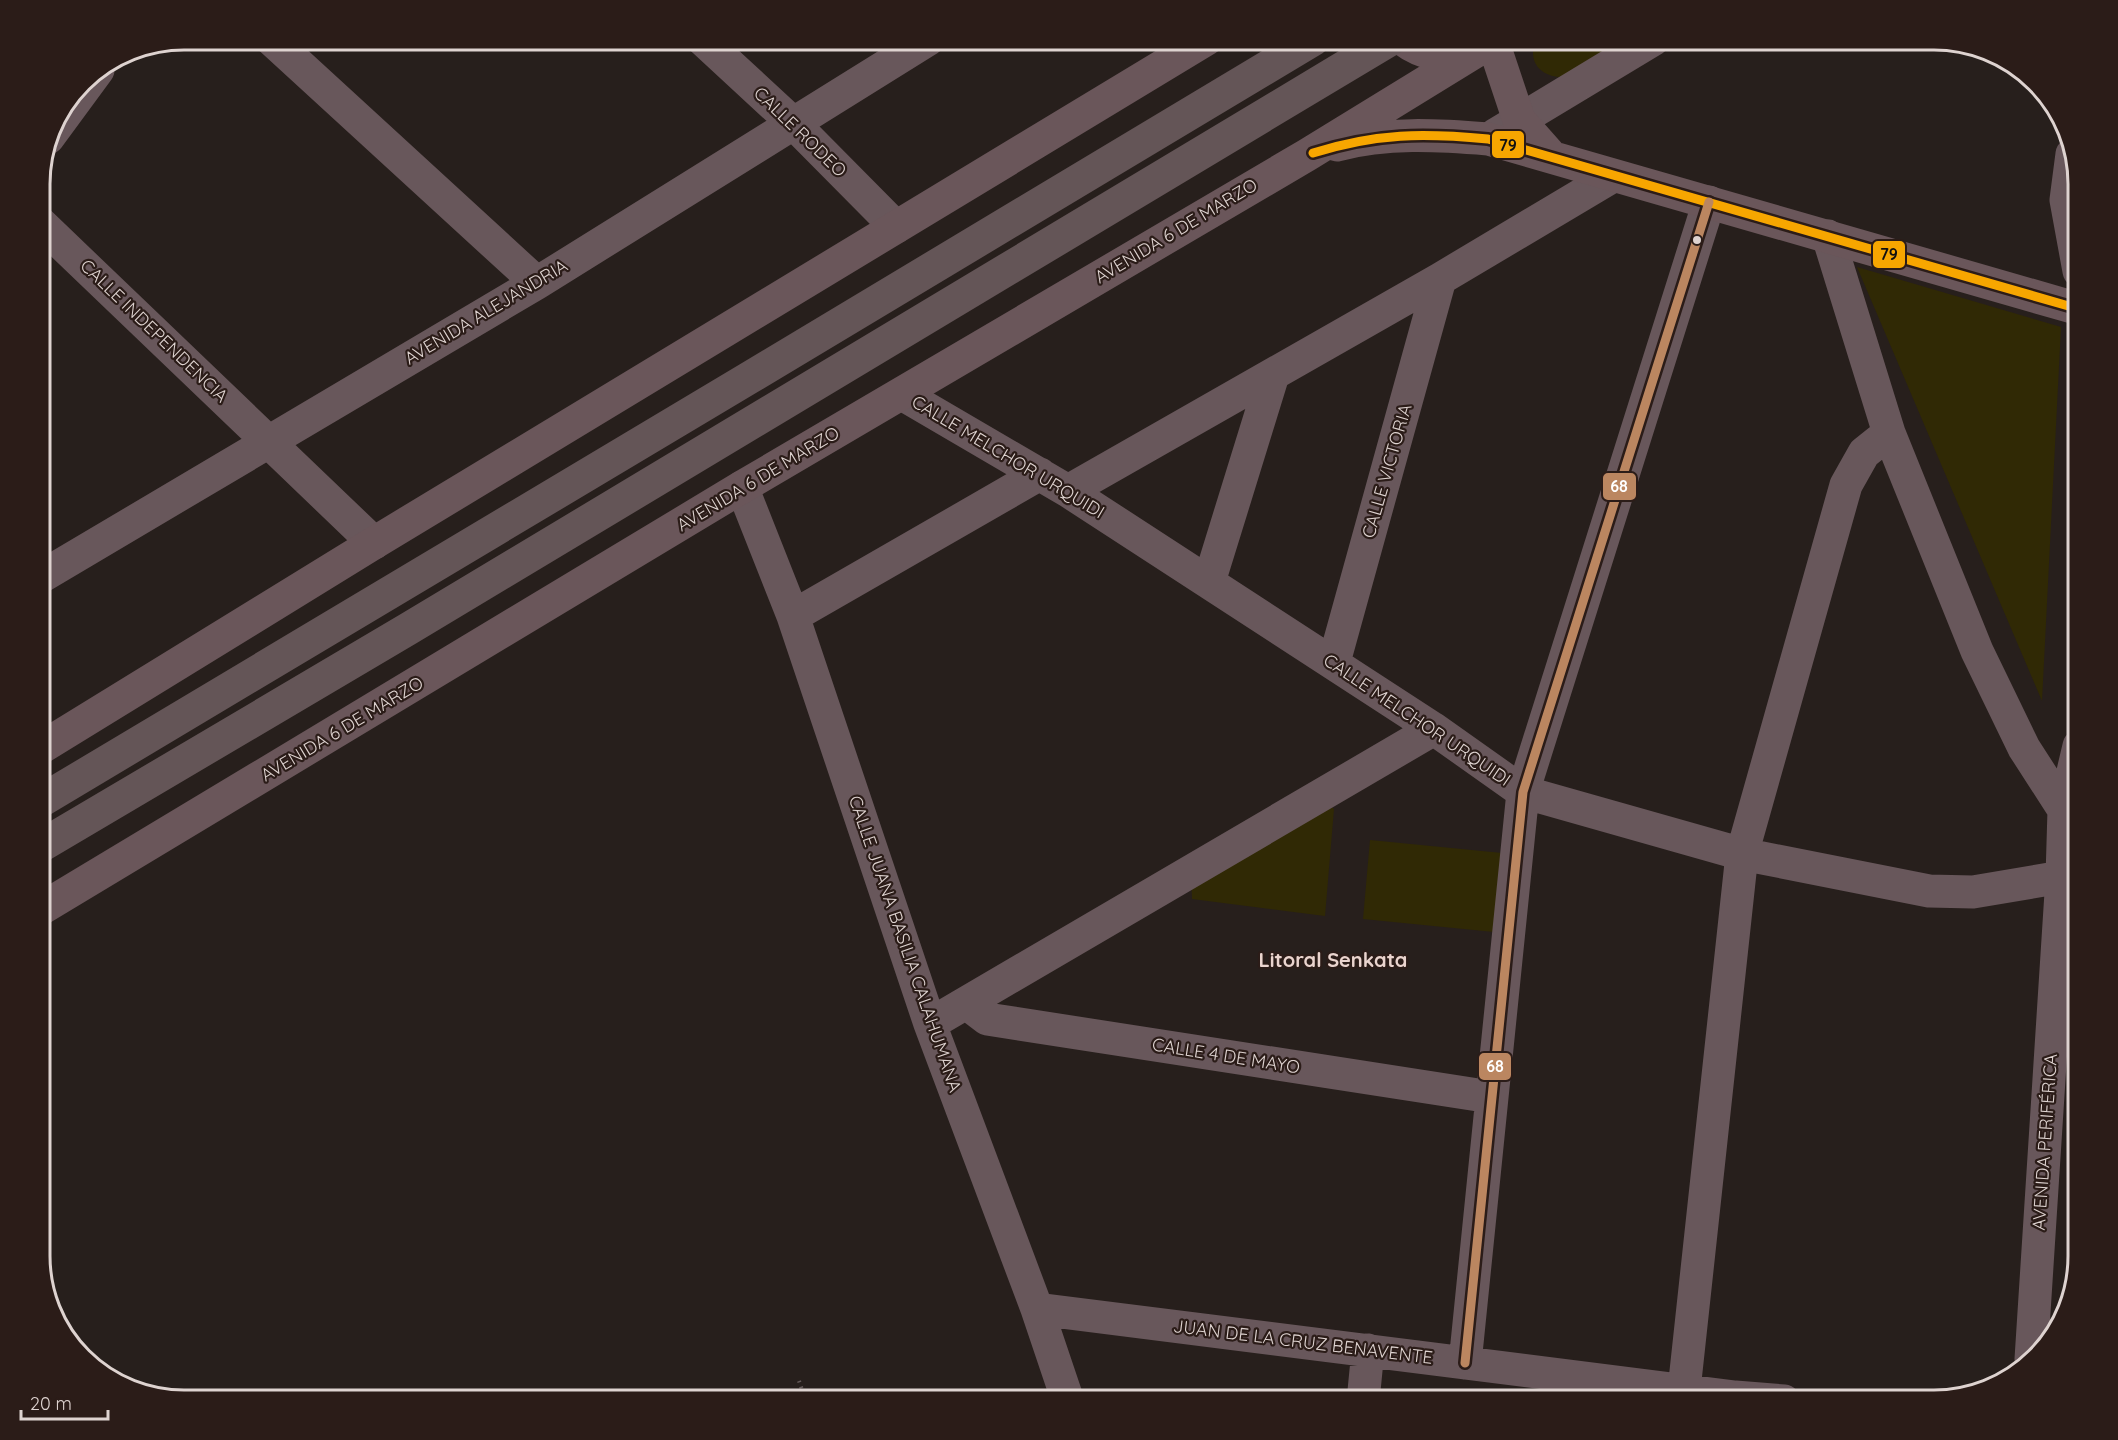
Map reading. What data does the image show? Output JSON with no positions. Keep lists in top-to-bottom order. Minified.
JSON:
{"streets":{"main road":["AVENIDA 6 DE MARZO"],"street":["CALLE RODEO","AVENIDA ALEJANDRIA","CALLE INDEPENDENCIA","CALLE MELCHOR URQUIDI","CALLE VICTORIA","CALLE JUANA BASILIA CALAHUMANA","CALLE 4 DE MAYO","AVENIDA PERIFÉRICA","JUAN DE LA CRUZ BENAVENTE"]},"crossings":[["CALLE RODEO","AVENIDA ALEJANDRIA"],["AVENIDA 6 DE MARZO","CALLE MELCHOR URQUIDI"],["AVENIDA 6 DE MARZO","CALLE JUANA BASILIA CALAHUMANA"],["AVENIDA ALEJANDRIA","CALLE INDEPENDENCIA"],["CALLE MELCHOR URQUIDI","CALLE VICTORIA"],["CALLE JUANA BASILIA CALAHUMANA","JUAN DE LA CRUZ BENAVENTE"]],"districts":["Litoral Senkata"],"lines":["transit line 79","transit line 68"],"scale_bar":"20 m"}
